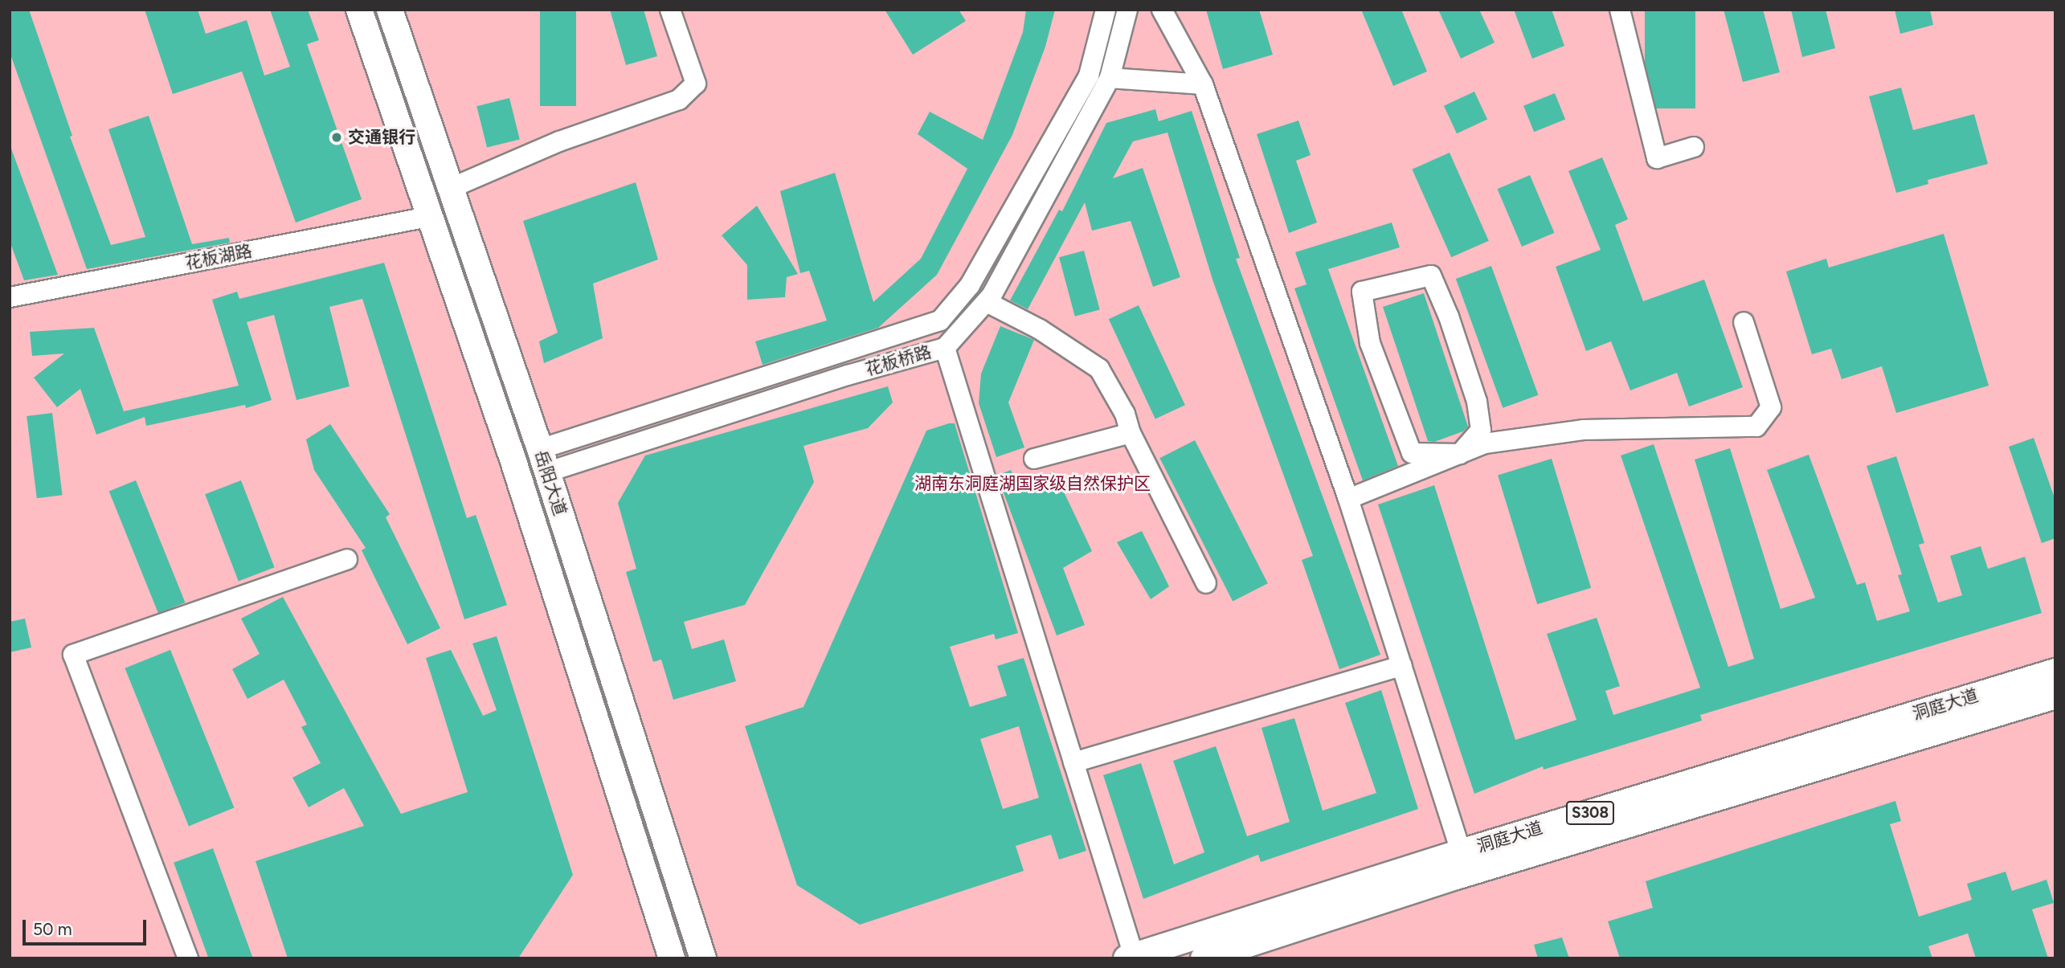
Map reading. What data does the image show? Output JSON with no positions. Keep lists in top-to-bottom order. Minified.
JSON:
{"streets":{"main road":["岳阳大道","洞庭大道","S308"],"street":["花板湖路","花板桥路"]},"crossings":[["花板湖路","岳阳大道"],["花板桥路","岳阳大道"]],"parks":["湖南东洞庭湖国家级自然保护区"],"places":["交通银行"],"scale_bar":"50 m"}
